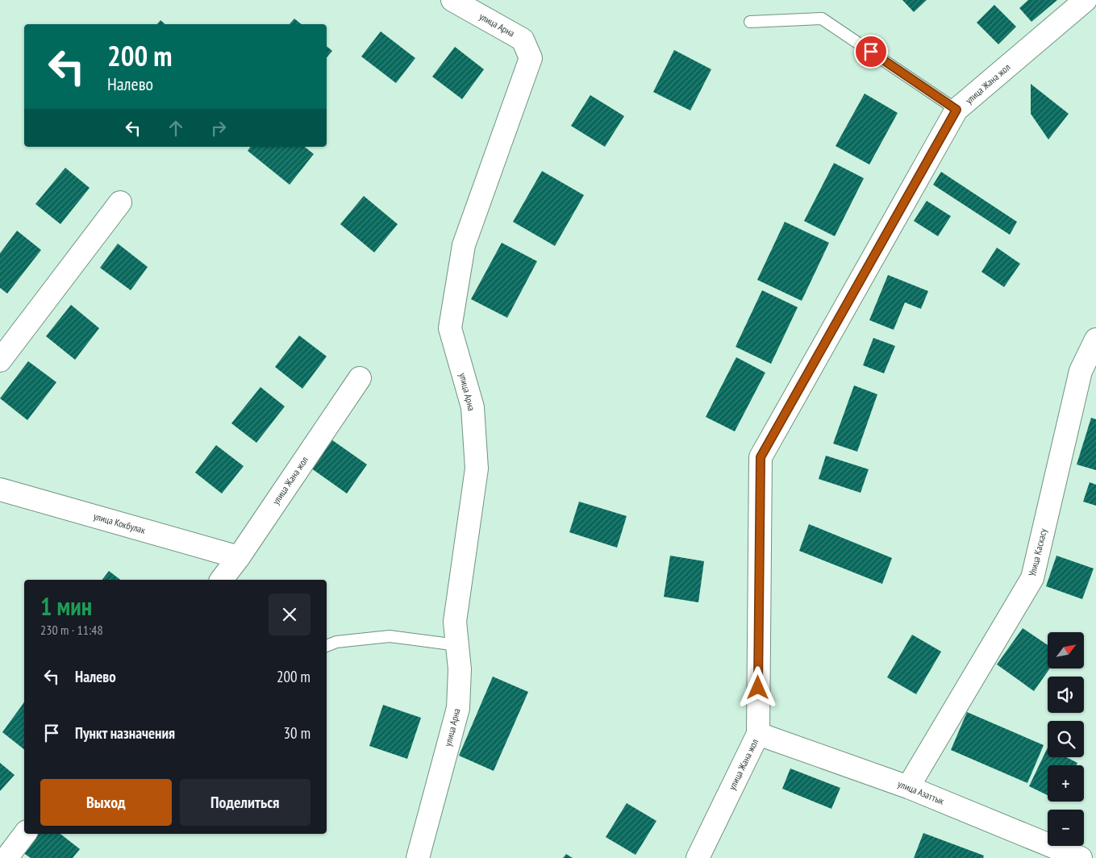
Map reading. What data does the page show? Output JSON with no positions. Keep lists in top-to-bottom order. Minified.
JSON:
{"streets":{"street":["улица Арна","улица Жана жол","улица Кокбулак","Улица Каскасу","улица Азаттык"]},"crossings":[["улица Жана жол","улица Кокбулак"],["улица Жана жол","улица Азаттык"],["Улица Каскасу","улица Азаттык"]],"north":"top right","page":{"turn":["200 m","Налево"],"heading":["1 мин","230 m · 11:48"],"map_buttons":["+","−"],"list":[{"name":"Налево","value":"200 m"},{"name":"Пункт назначения","value":"30 m"}],"buttons":["Выход","Поделиться"]}}
